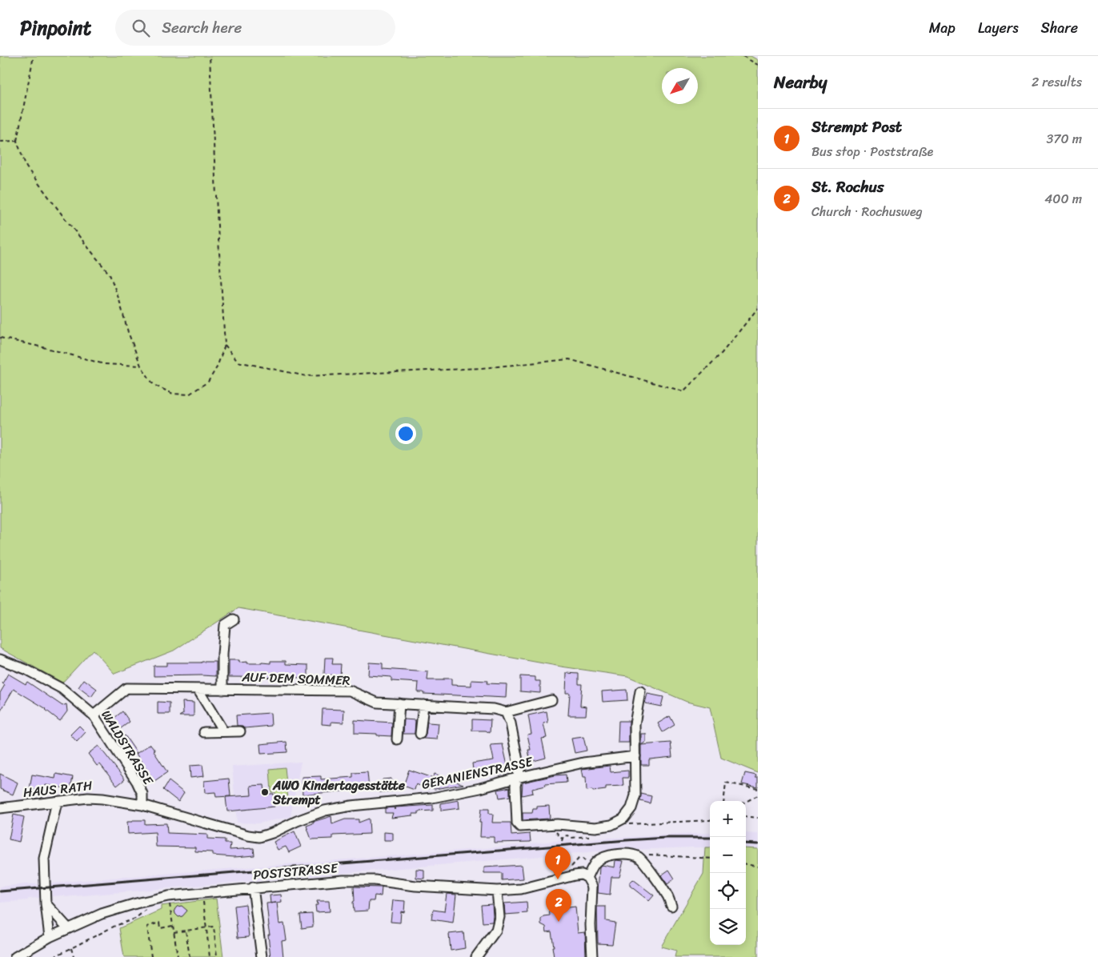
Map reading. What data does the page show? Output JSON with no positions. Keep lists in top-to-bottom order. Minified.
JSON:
{"streets":{"street":["AUF DEM SOMMER","WALDSTRASSE","GERANIENSTRASSE","HAUS RATH","POSTSTRASSE"]},"crossings":[["AUF DEM SOMMER","WALDSTRASSE"],["WALDSTRASSE","GERANIENSTRASSE"],["GERANIENSTRASSE","HAUS RATH"]],"places":["AWO Kindertagesstätte Strempt"],"north":"bottom left","page":{"header":"Pinpoint","search":"Search here","nav":["Map","Layers","Share"],"heading":["Nearby","2 results"],"list":[{"mark":"1","name":"Strempt Post","note":"Bus stop · Poststraße","value":"370 m"},{"mark":"2","name":"St. Rochus","note":"Church · Rochusweg","value":"400 m"}],"map_buttons":["+","−"],"pins":["1","2"]}}
